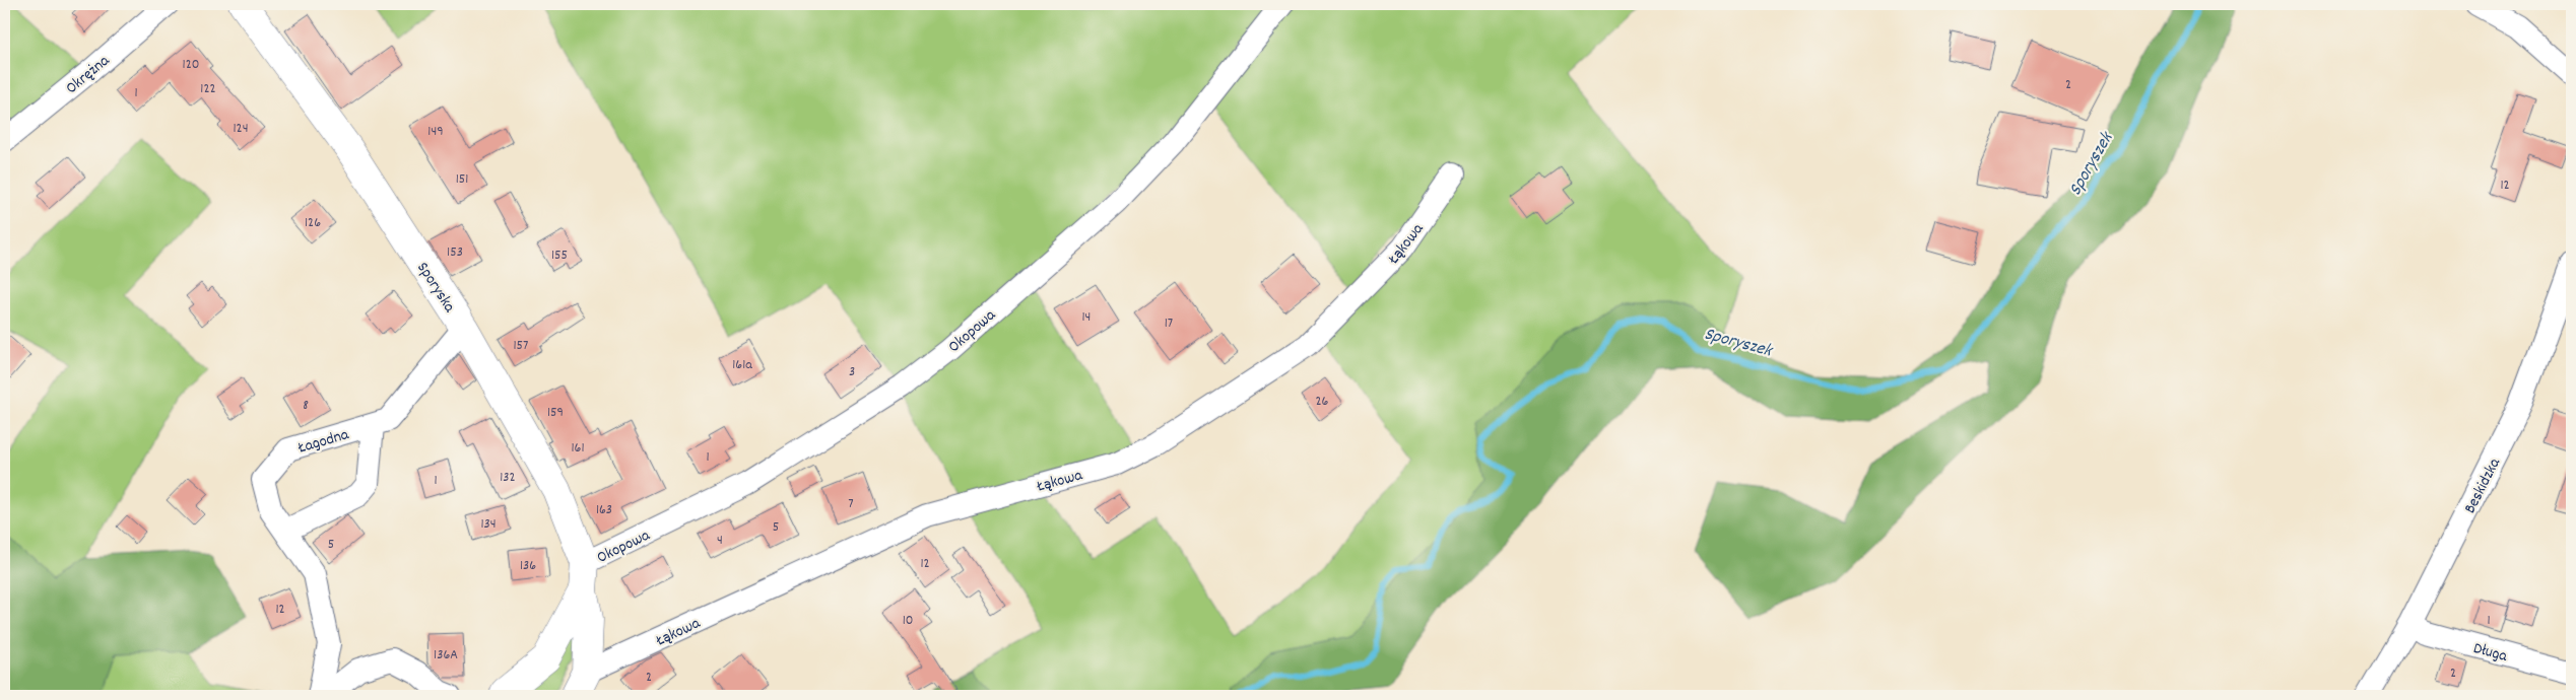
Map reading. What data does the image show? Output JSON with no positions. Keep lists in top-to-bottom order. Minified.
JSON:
{"streets":{"street":["Okrężna","Łąkowa","Sporyska","Okopowa","Łagodna","Beskidzka","Długa"]},"crossings":[["Łąkowa","Sporyska"],["Sporyska","Okopowa"],["Sporyska","Łagodna"],["Beskidzka","Długa"]],"water":["Sporyszek"],"house_numbers":["120","2","122","1","124","149","151","12","126","153","155","14","17","157","161a","3","26","8","159","161","1","132","1","7","163","134","5","4","5","12","136","12","10","1","136A","2","2"]}
